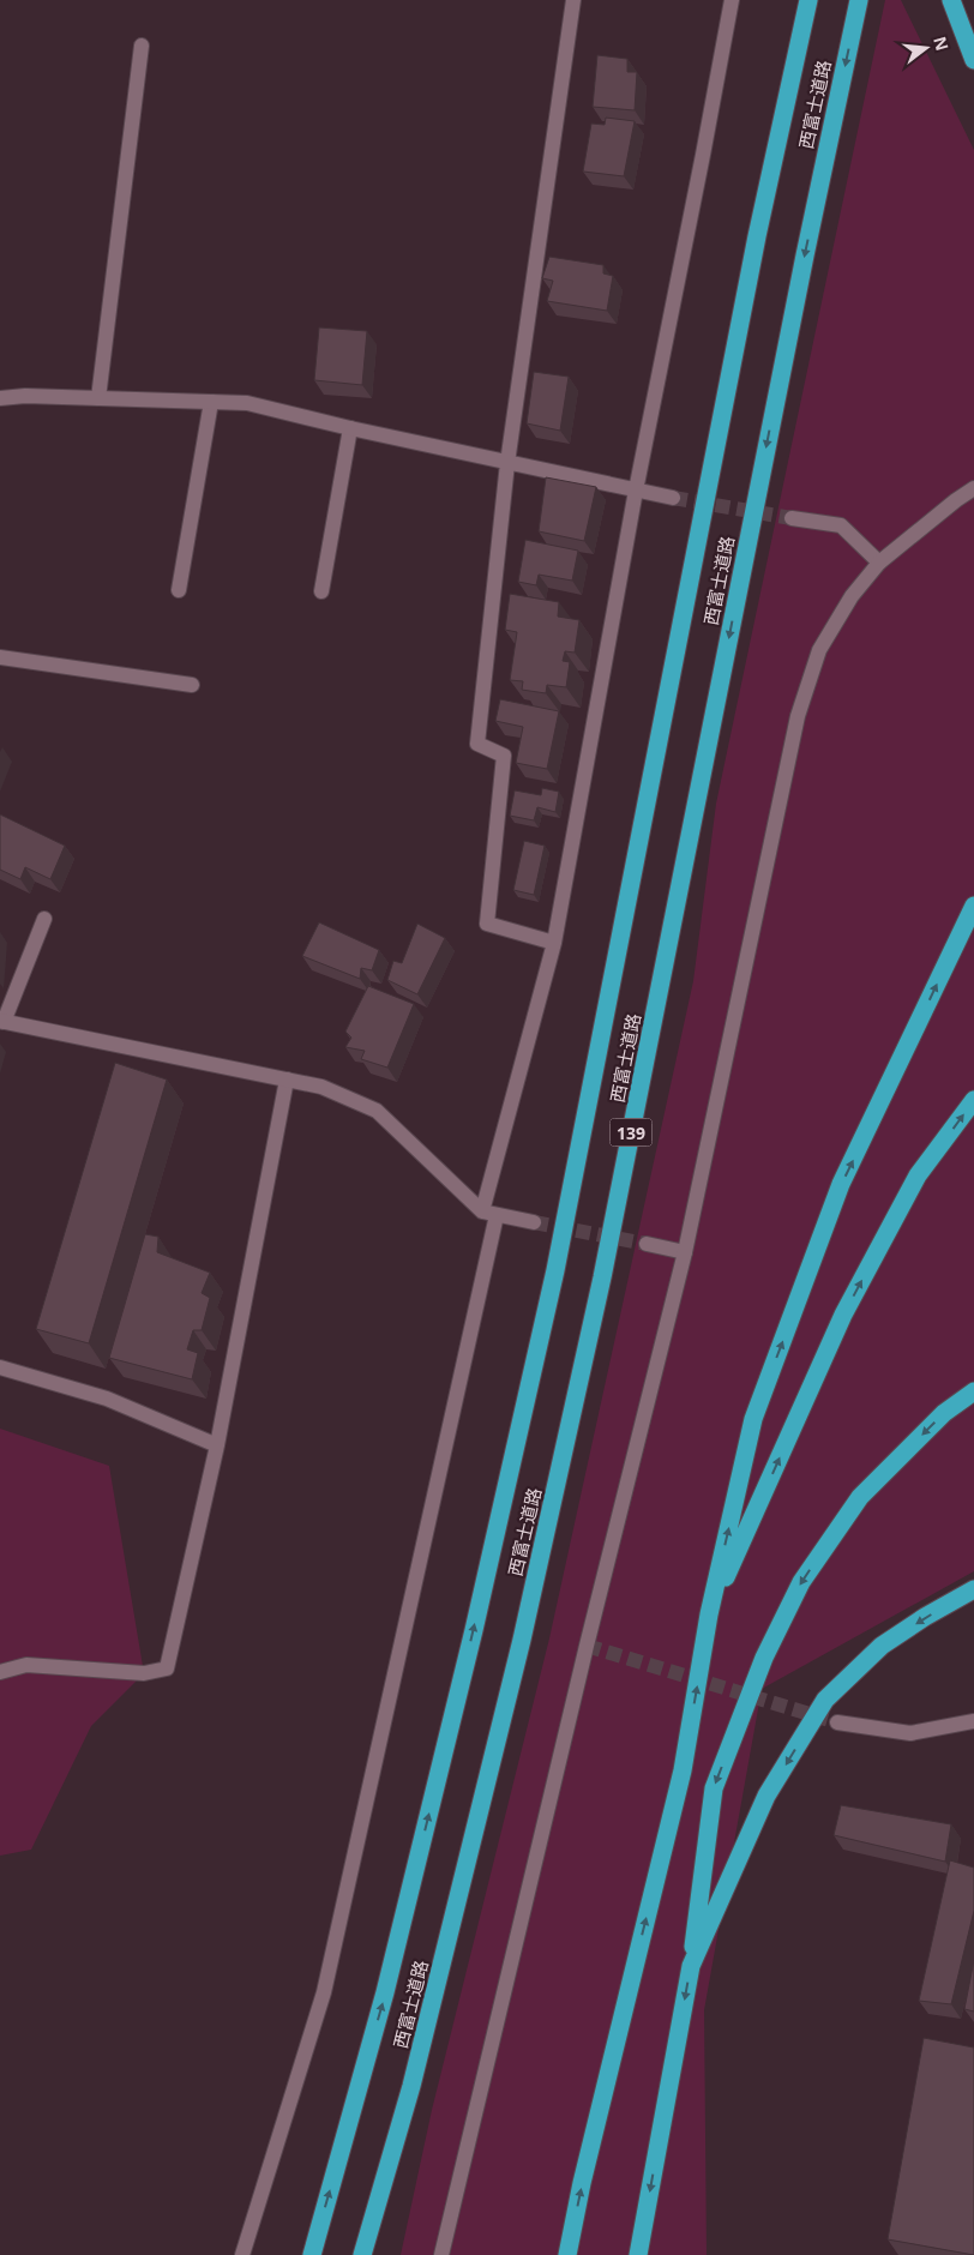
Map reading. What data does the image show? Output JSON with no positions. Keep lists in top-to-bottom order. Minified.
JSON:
{"streets":{"highway":["西富士道路","139"]},"north":"right"}
